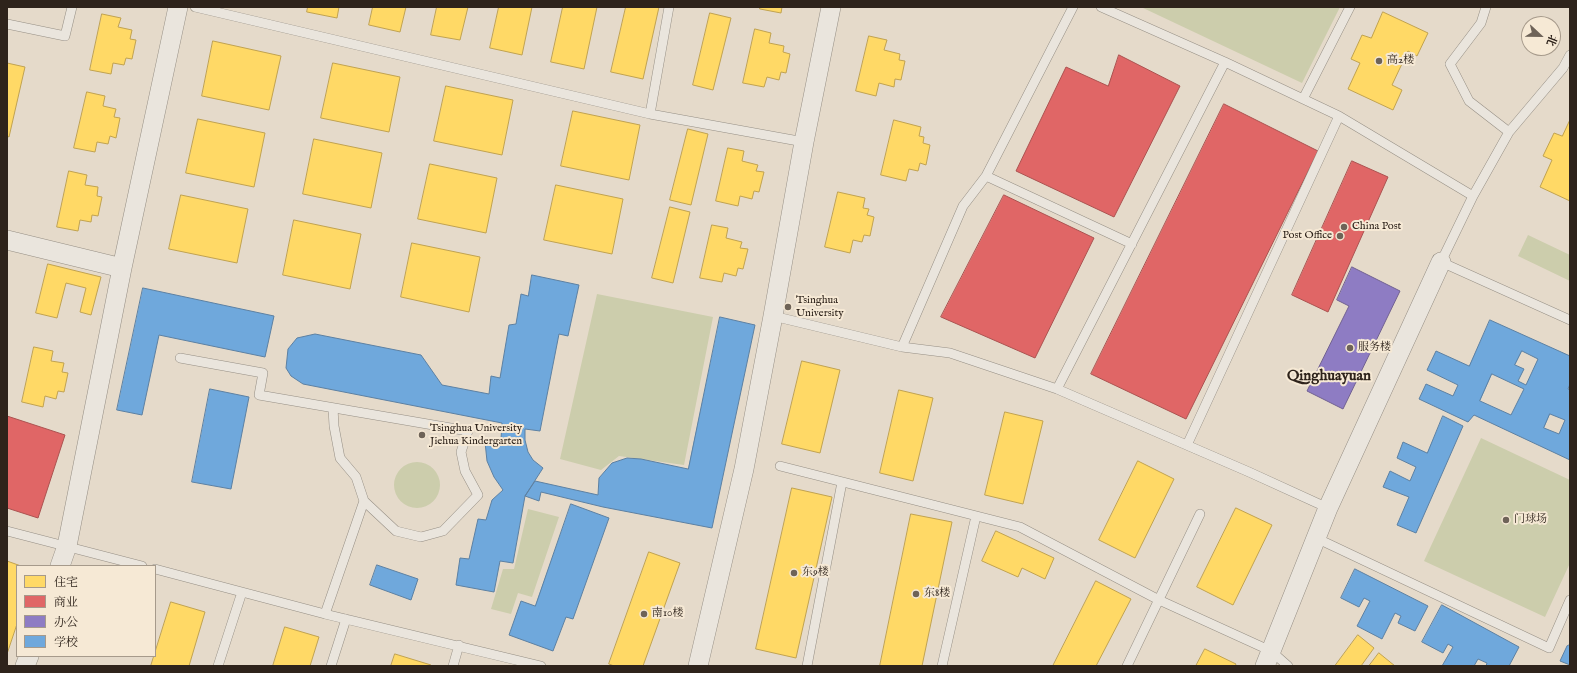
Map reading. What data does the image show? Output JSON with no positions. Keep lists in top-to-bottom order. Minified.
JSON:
{"districts":["Qinghuayuan"],"places":["高2楼","China Post","Post Office","Tsinghua University","服务楼","Tsinghua University Jiehua Kindergarten","门球场","东9楼","东8楼","南10楼"],"legend":["住宅","商业","办公","学校"],"north":"right"}
